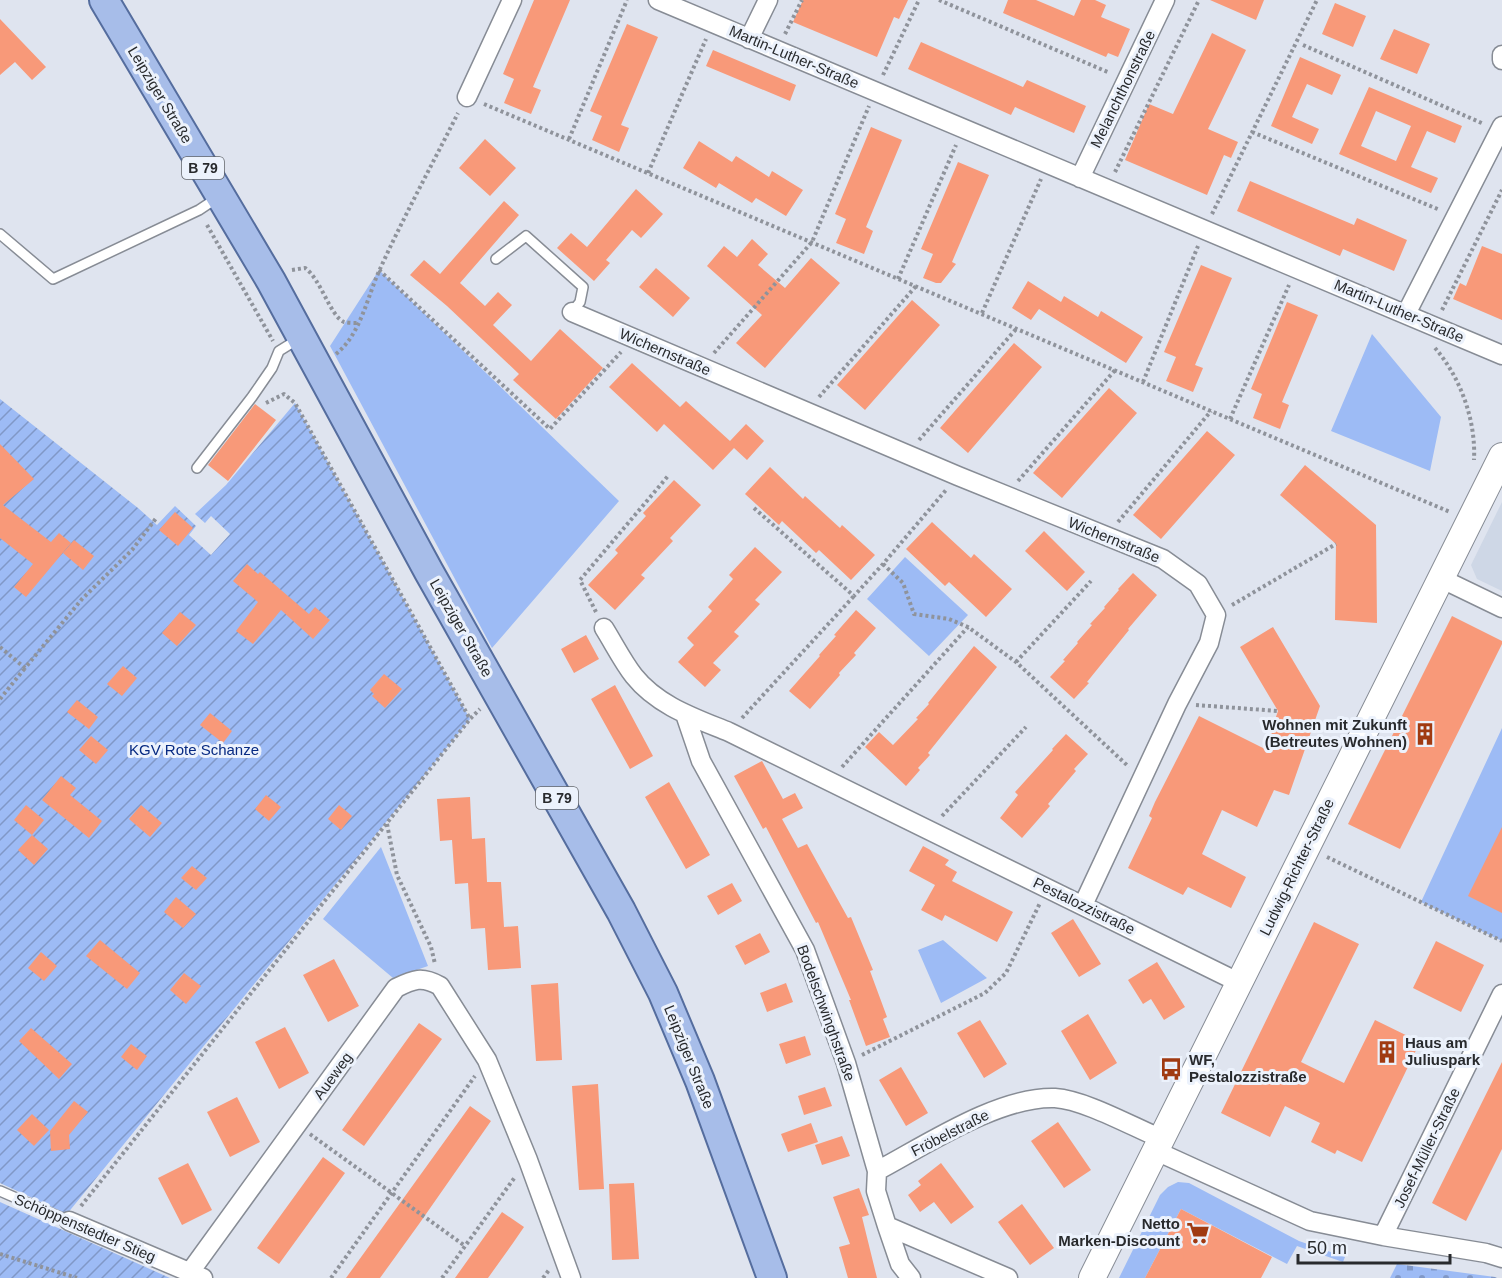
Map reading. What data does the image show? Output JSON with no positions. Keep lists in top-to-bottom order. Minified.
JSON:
{"streets":{"main road":["Leipziger Straße","B 79"],"street":["Martin-Luther-Straße","Melanchthonstraße","Wichernstraße","Ludwig-Richter-Straße","Pestalozzistraße","Bodelschwinghstraße","Aueweg","Fröbelstraße","Josef-Müller-Straße","Schöppenstedter Stieg"]},"crossings":[["Martin-Luther-Straße","Melanchthonstraße"],["Martin-Luther-Straße","Wichernstraße"],["Ludwig-Richter-Straße","Pestalozzistraße"],["Ludwig-Richter-Straße","Fröbelstraße"],["Pestalozzistraße","Bodelschwinghstraße"],["Bodelschwinghstraße","Fröbelstraße"],["Aueweg","Schöppenstedter Stieg"],["Fröbelstraße","Josef-Müller-Straße"]],"parks":["KGV Rote Schanze"],"places":{"building":["Wohnen mit Zukunft (Betreutes Wohnen)","Haus am Juliuspark"],"bus stop":["WF, Pestalozzistraße"],"supermarket":["Netto Marken-Discount"]},"scale_bar":"50 m"}
